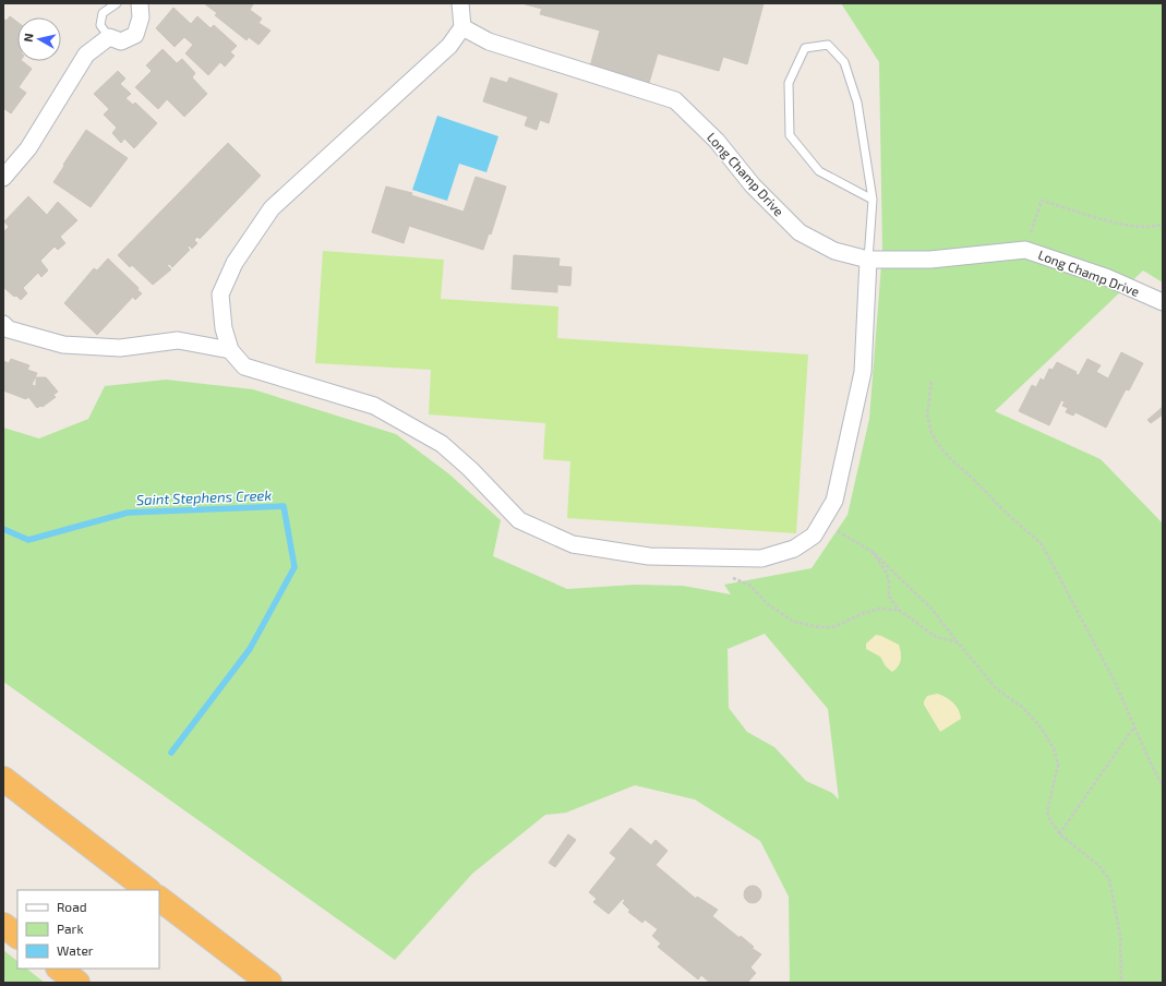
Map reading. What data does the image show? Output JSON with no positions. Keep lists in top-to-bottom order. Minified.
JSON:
{"streets":{"street":["Long Champ Drive"]},"water":["Saint Stephens Creek"],"legend":["Road","Park","Water"],"north":"left"}
